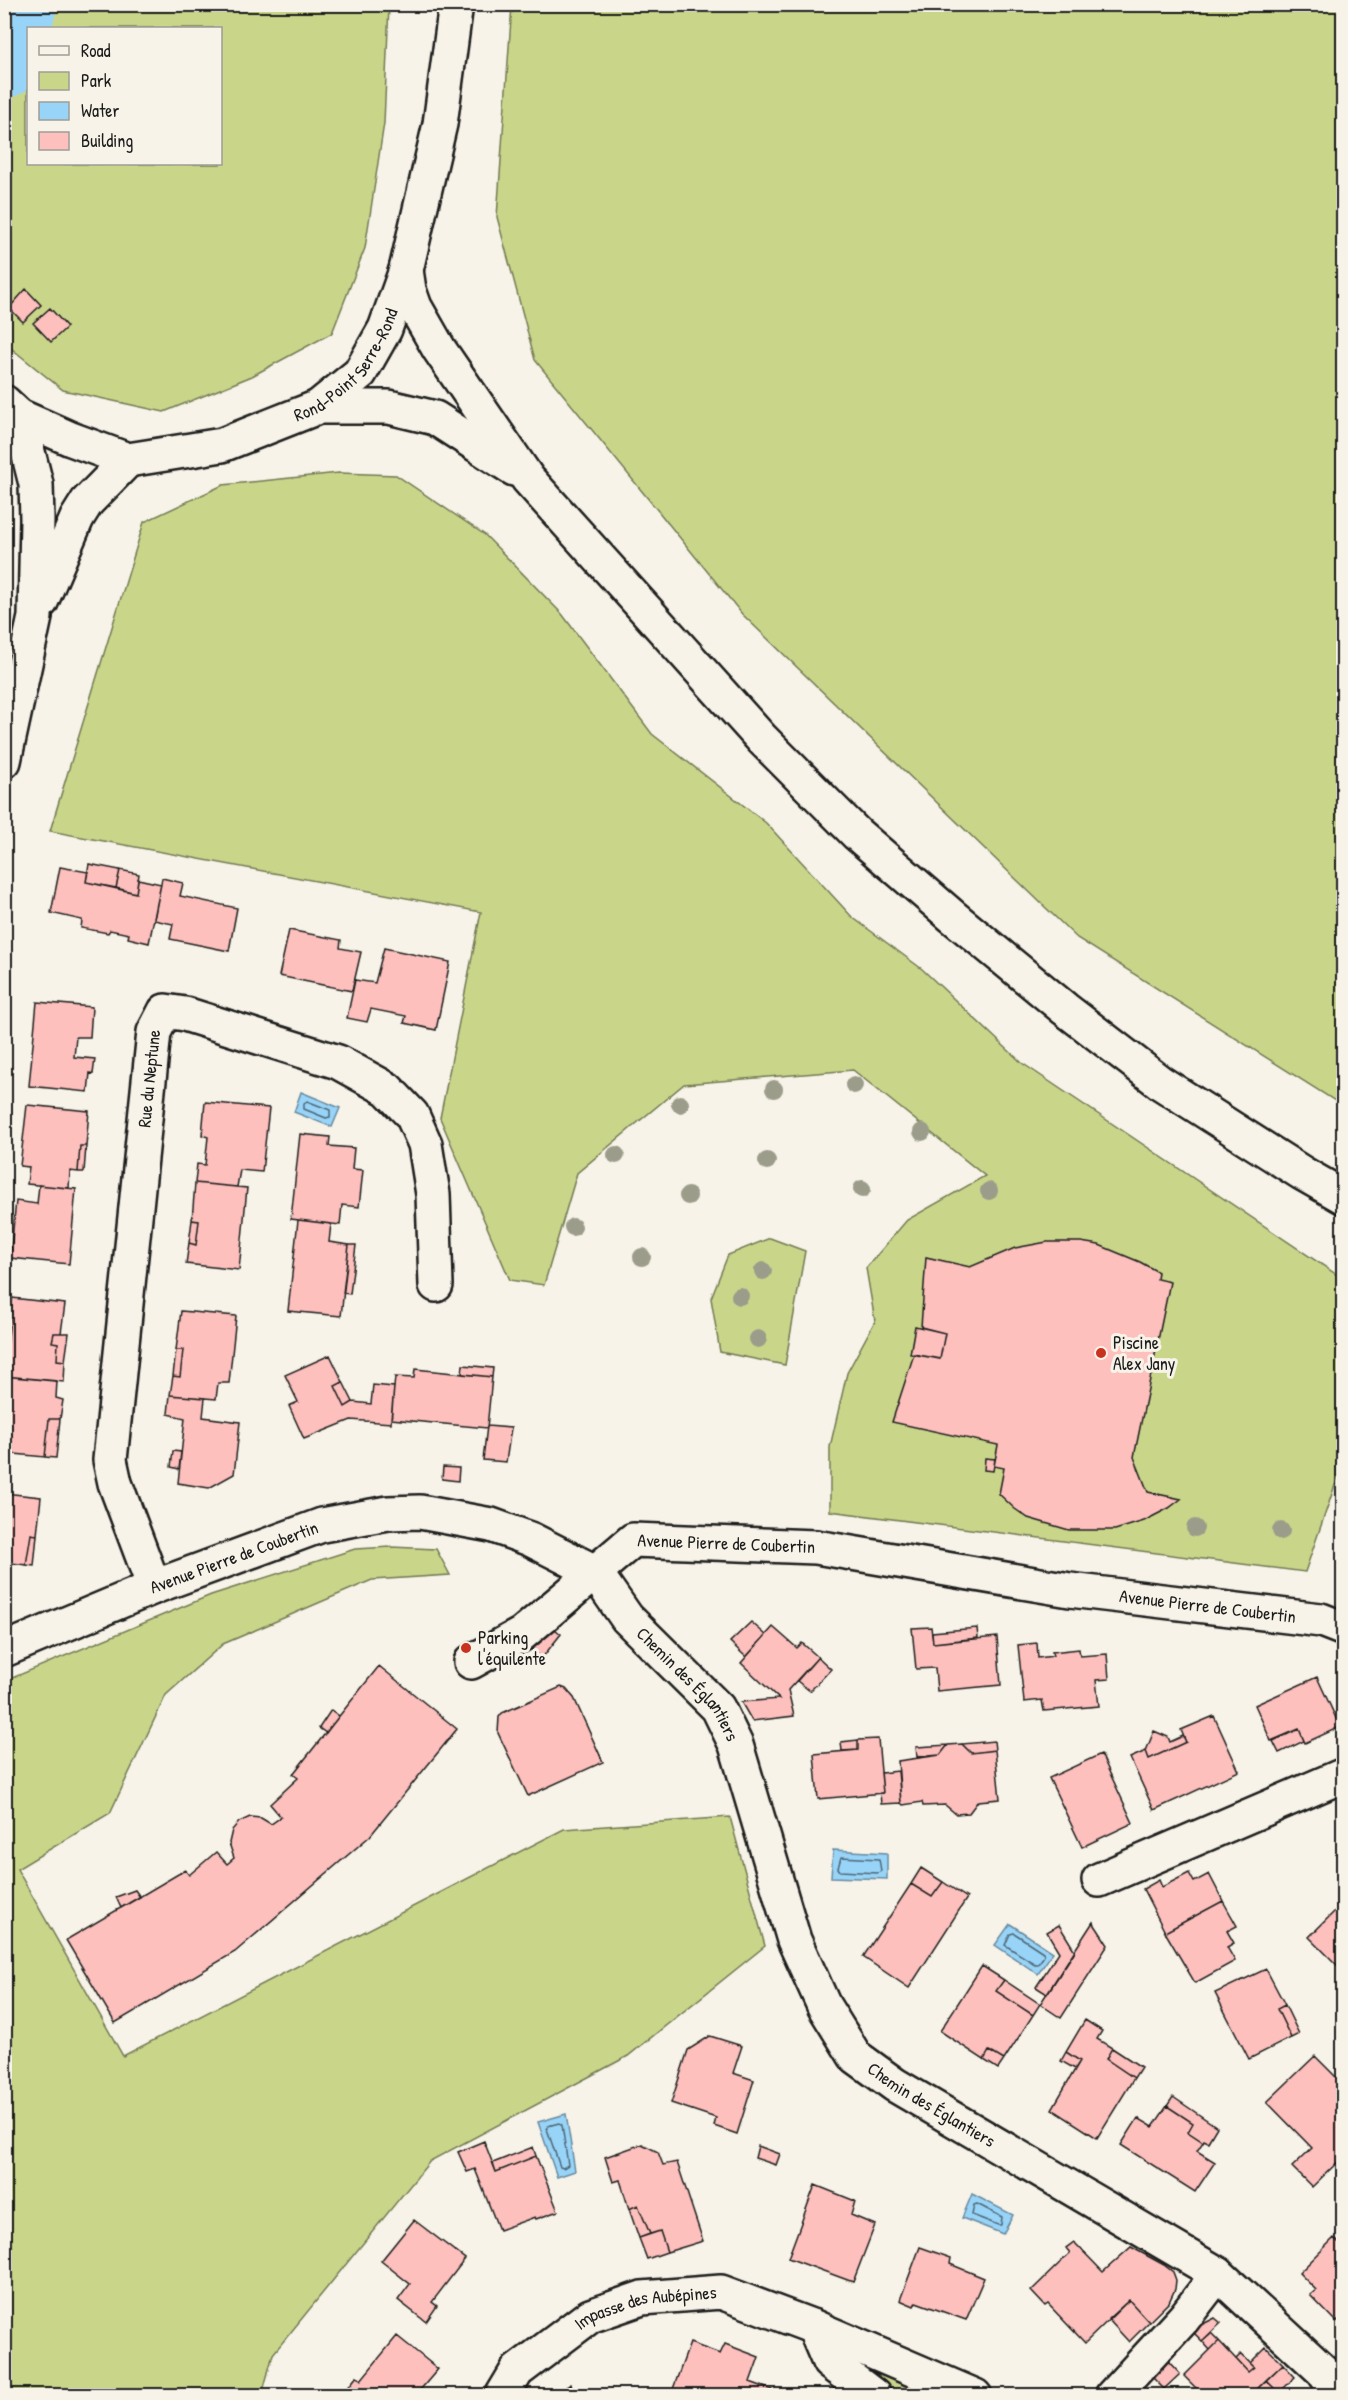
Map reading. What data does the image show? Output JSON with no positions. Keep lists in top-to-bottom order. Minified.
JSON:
{"streets":{"street":["Rond-Point Serre-Rond","Rue du Neptune","Avenue Pierre de Coubertin","Chemin des Églantiers","Impasse des Aubépines"]},"crossings":[["Rue du Neptune","Avenue Pierre de Coubertin"],["Avenue Pierre de Coubertin","Chemin des Églantiers"]],"places":["Piscine Alex Jany","Parking l'équilente"],"legend":["Road","Park","Water","Building"]}
